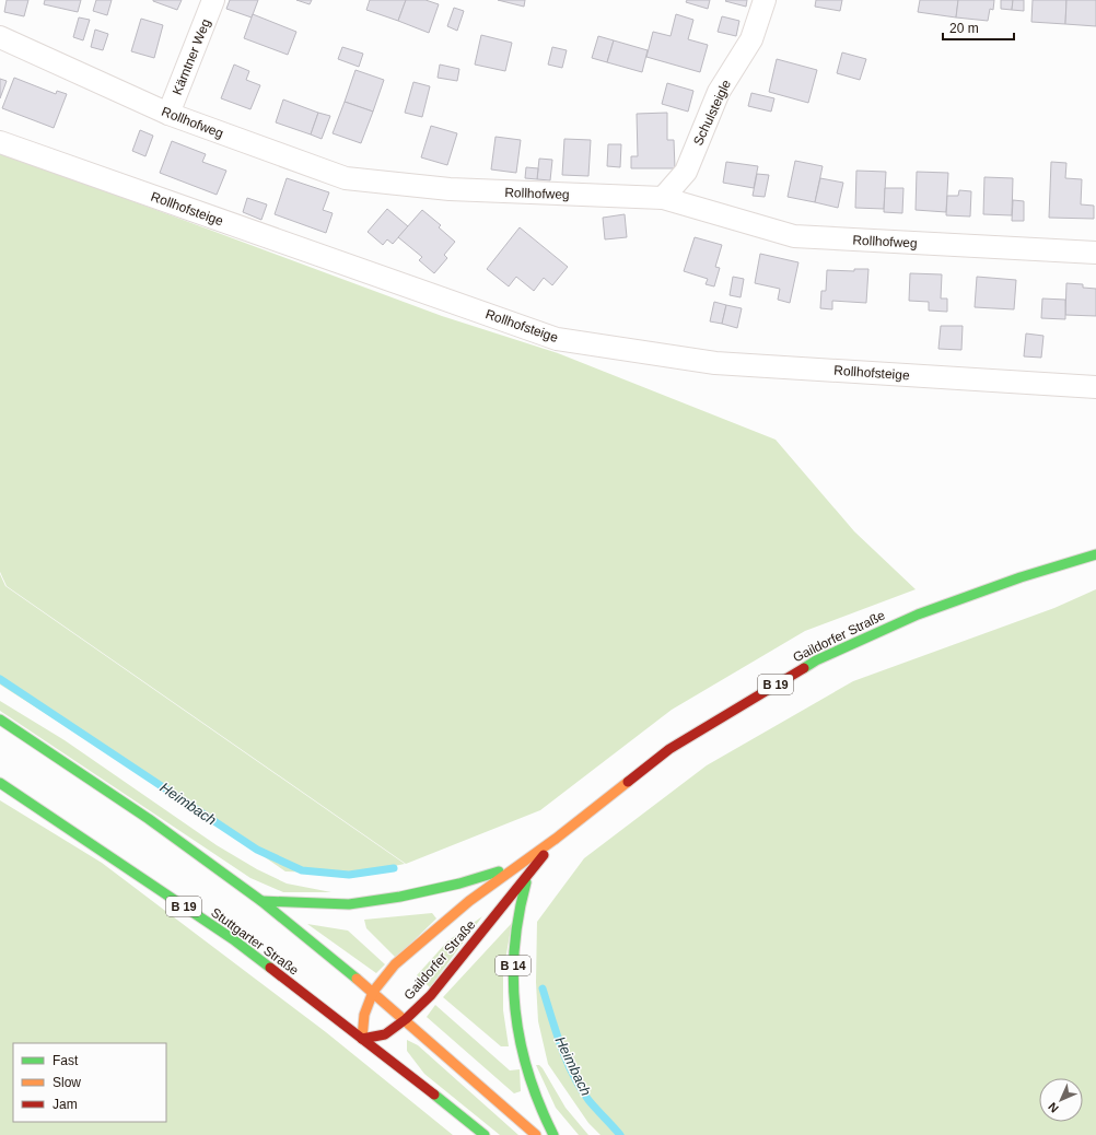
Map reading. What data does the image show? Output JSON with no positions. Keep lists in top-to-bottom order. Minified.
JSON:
{"streets":{"main road":["Gaildorfer Straße","B 19","Stuttgarter Straße","B 14"],"street":["Kärntner Weg","Schulsteigle","Rollhofweg","Rollhofsteige"]},"crossings":[["Kärntner Weg","Rollhofweg"],["Schulsteigle","Rollhofweg"],["Gaildorfer Straße","Stuttgarter Straße"],["Gaildorfer Straße","B 14"]],"water":["Heimbach"],"legend":["Fast","Slow","Jam"],"scale_bar":"20 m","north":"bottom left"}
